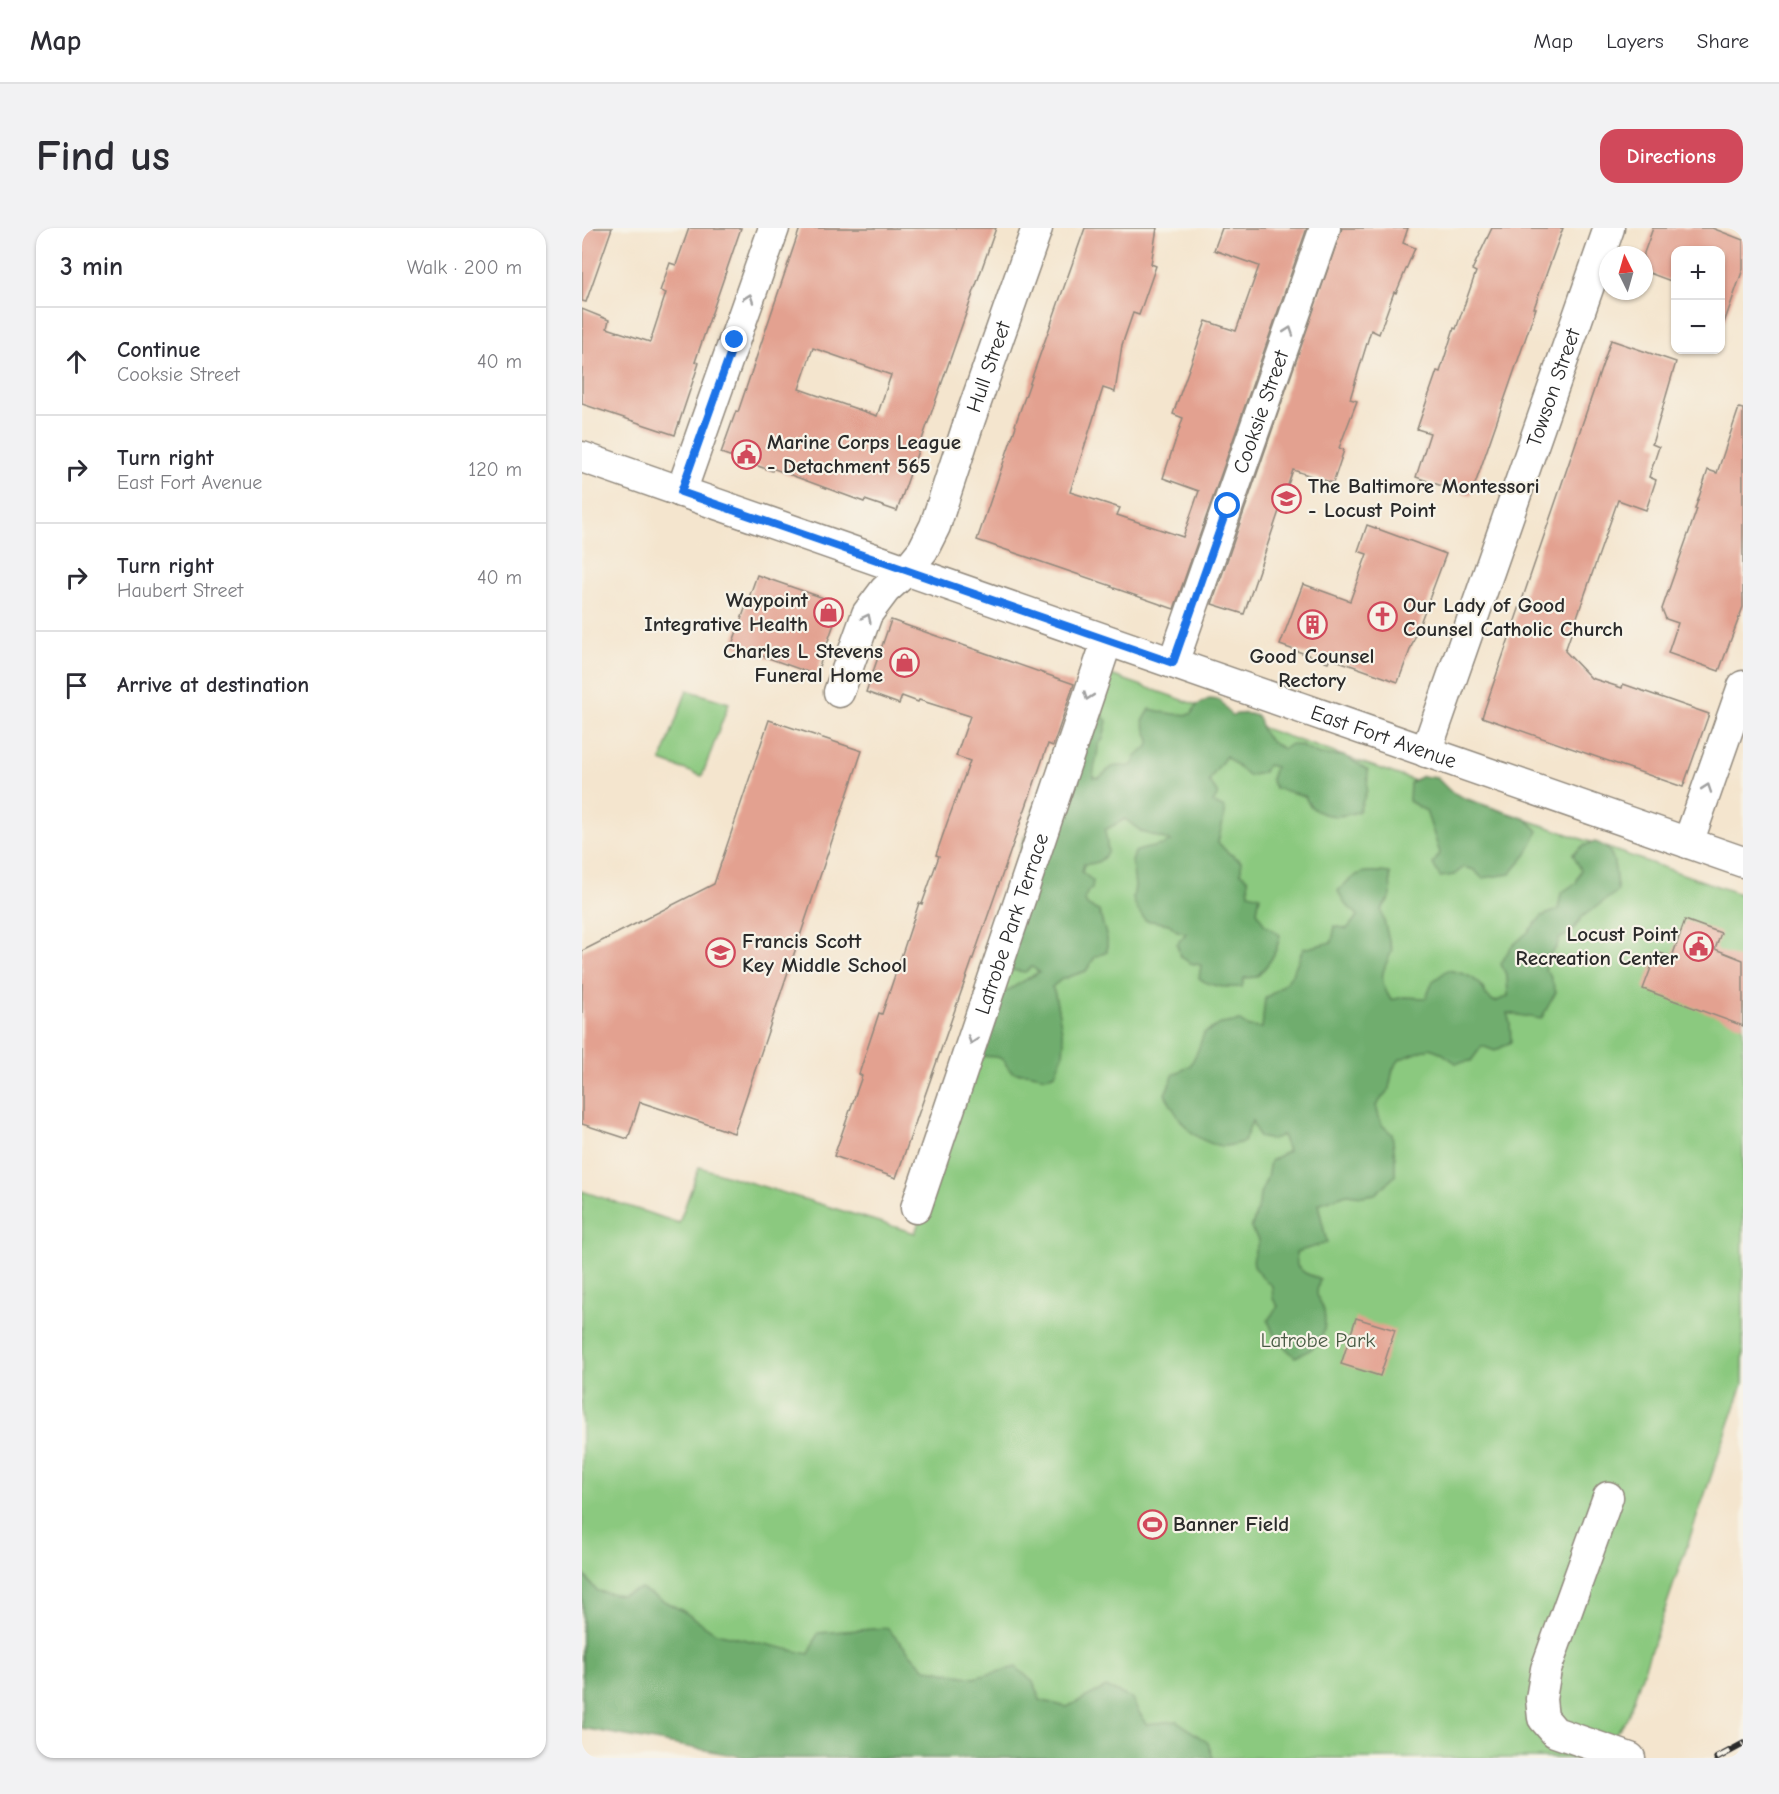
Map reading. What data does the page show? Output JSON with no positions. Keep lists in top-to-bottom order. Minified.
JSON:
{"streets":{"street":["Hull Street","Towson Street","Cooksie Street","East Fort Avenue","Latrobe Park Terrace"]},"crossings":[["Hull Street","East Fort Avenue"],["Towson Street","East Fort Avenue"],["Cooksie Street","East Fort Avenue"],["East Fort Avenue","Latrobe Park Terrace"]],"one_way":["Cooksie Street","Latrobe Park Terrace"],"parks":["Latrobe Park"],"places":{"public building":["Marine Corps League - Detachment 565","Locust Point Recreation Center"],"school or university":["The Baltimore Montessori - Locust Point","Francis Scott Key Middle School"],"shop":["Waypoint Integrative Health","Charles L Stevens Funeral Home"],"church":["Our Lady of Good Counsel Catholic Church"],"building":["Good Counsel Rectory"],"sports":["Banner Field"]},"north":"top","page":{"header":"Map","nav":["Map","Layers","Share"],"buttons":"Directions","title":"Find us","heading":["3 min","Walk · 200 m"],"map_buttons":["+","−"],"list":[["Continue","Cooksie Street","40 m"],["Turn right","East Fort Avenue","120 m"],["Turn right","Haubert Street","40 m"],"Arrive at destination"]}}
